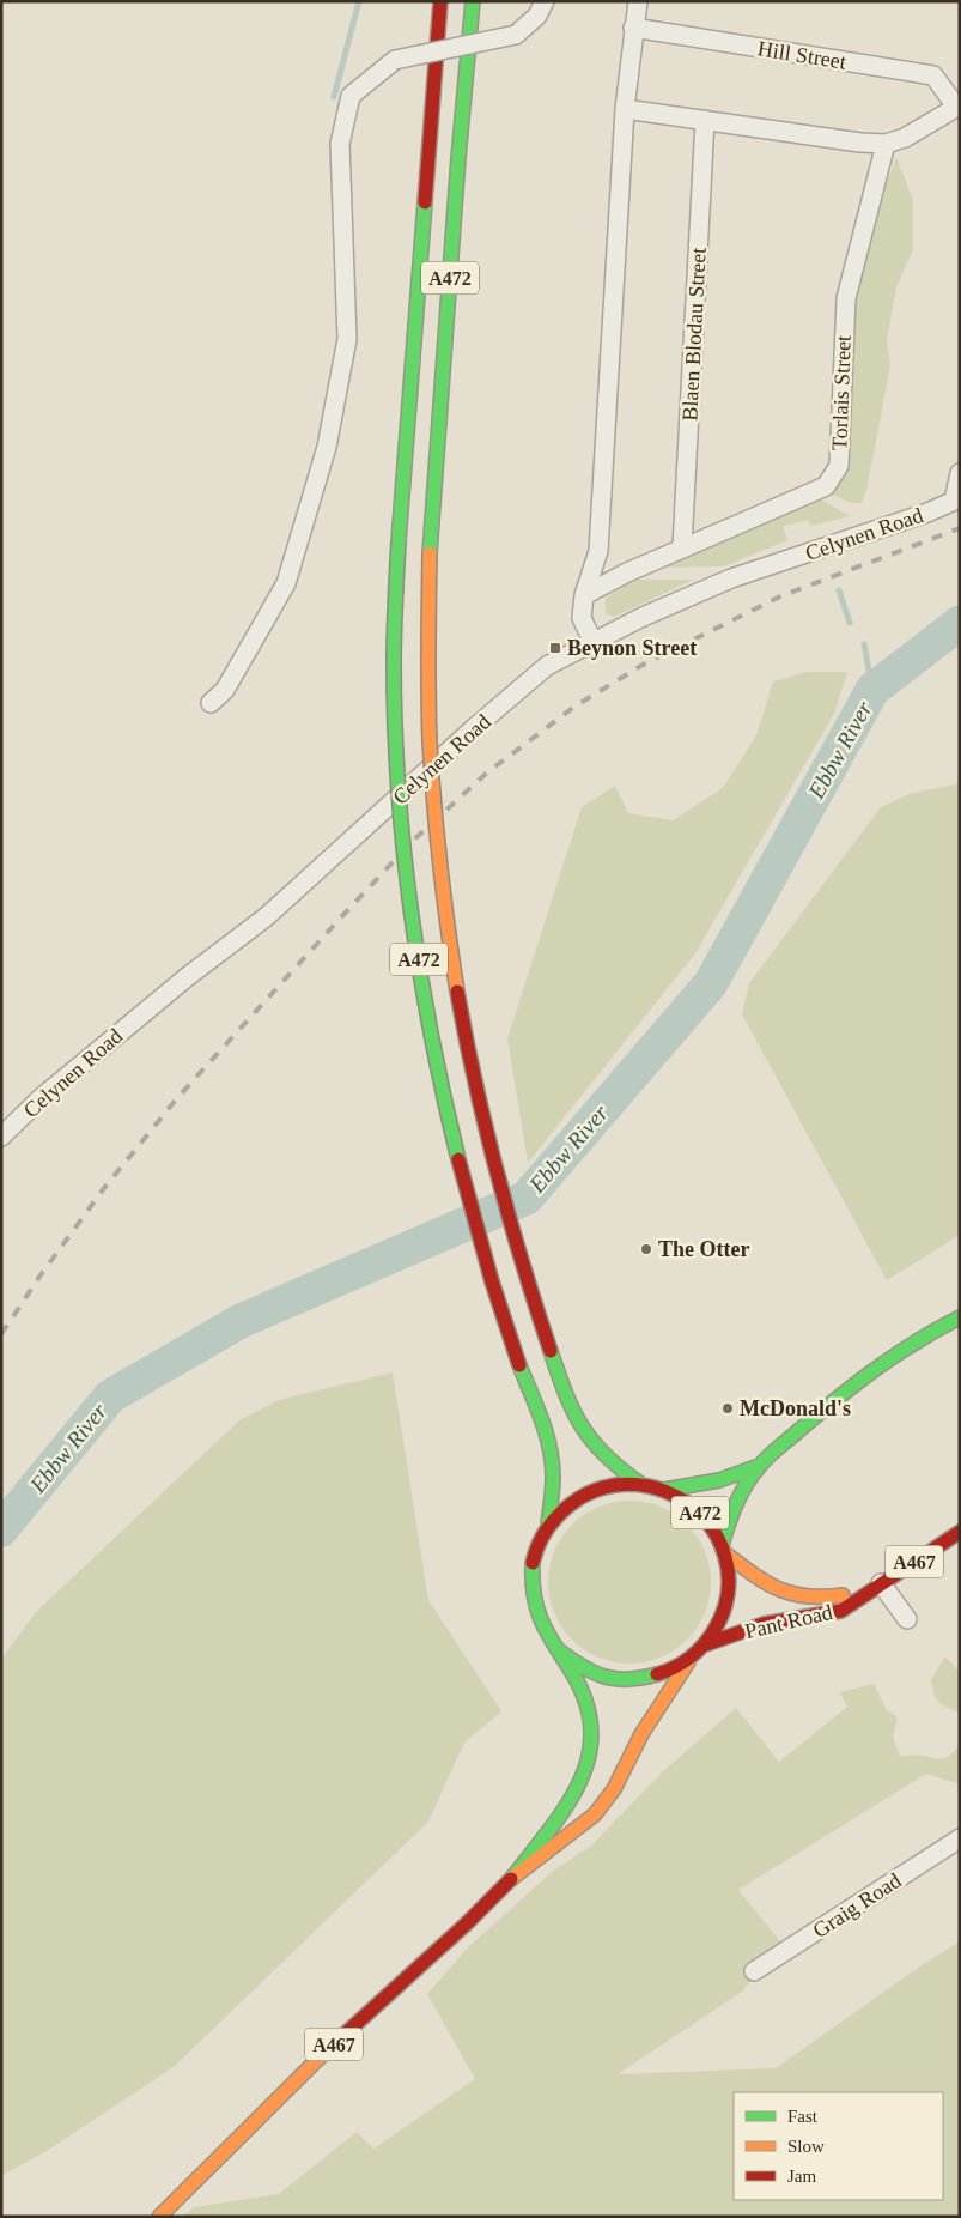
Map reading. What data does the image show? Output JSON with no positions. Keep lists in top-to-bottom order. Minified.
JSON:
{"streets":{"main road":["A472","A467","Pant Road"],"street":["Hill Street","Blaen Blodau Street","Torlais Street","Celynen Road","Graig Road"]},"crossings":[["A472","A467"],["A472","Pant Road"],["Blaen Blodau Street","Torlais Street"],["A467","Pant Road"]],"water":["Ebbw River"],"places":{"transit":["Beynon Street"],"other":["The Otter","McDonald's"]},"legend":["Fast","Slow","Jam"]}
